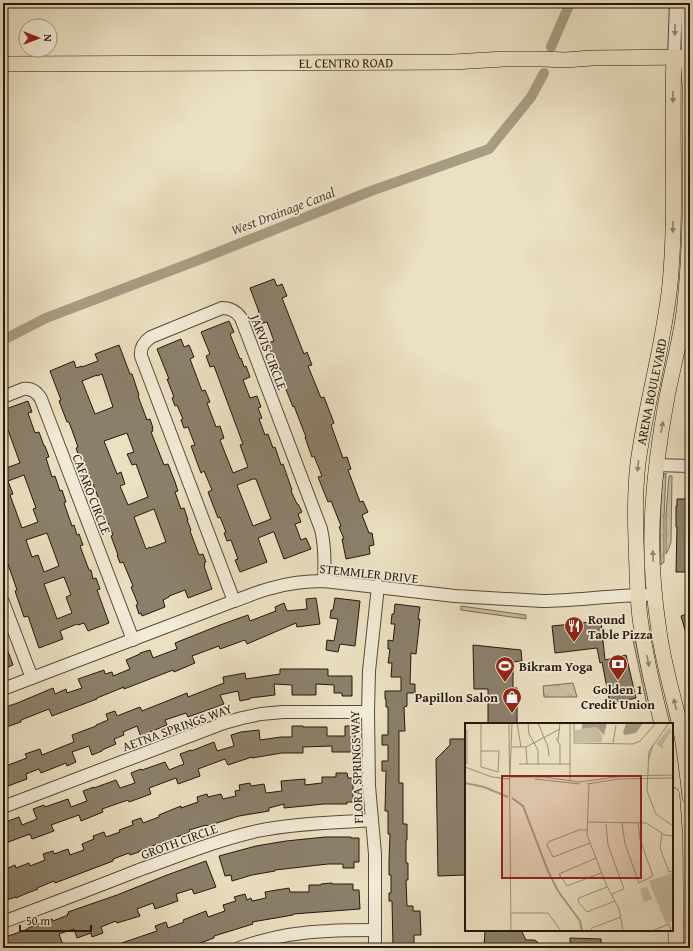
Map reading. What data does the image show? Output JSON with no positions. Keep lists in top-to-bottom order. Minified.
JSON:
{"streets":{"main road":["EL CENTRO ROAD","ARENA BOULEVARD"],"street":["JARVIS CIRCLE","CAFARO CIRCLE","STEMMLER DRIVE","AETNA SPRINGS WAY","FLORA SPRINGS WAY","GROTH CIRCLE"]},"crossings":[["EL CENTRO ROAD","ARENA BOULEVARD"],["JARVIS CIRCLE","STEMMLER DRIVE"],["ARENA BOULEVARD","STEMMLER DRIVE"],["CAFARO CIRCLE","STEMMLER DRIVE"],["STEMMLER DRIVE","FLORA SPRINGS WAY"],["AETNA SPRINGS WAY","FLORA SPRINGS WAY"],["FLORA SPRINGS WAY","GROTH CIRCLE"]],"water":["West Drainage Canal"],"places":{"restaurant":["Round Table Pizza"],"bank":["Golden 1 Credit Union"],"sports":["Bikram Yoga"],"shop":["Papillon Salon"]},"scale_bar":"50 m","north":"right"}
